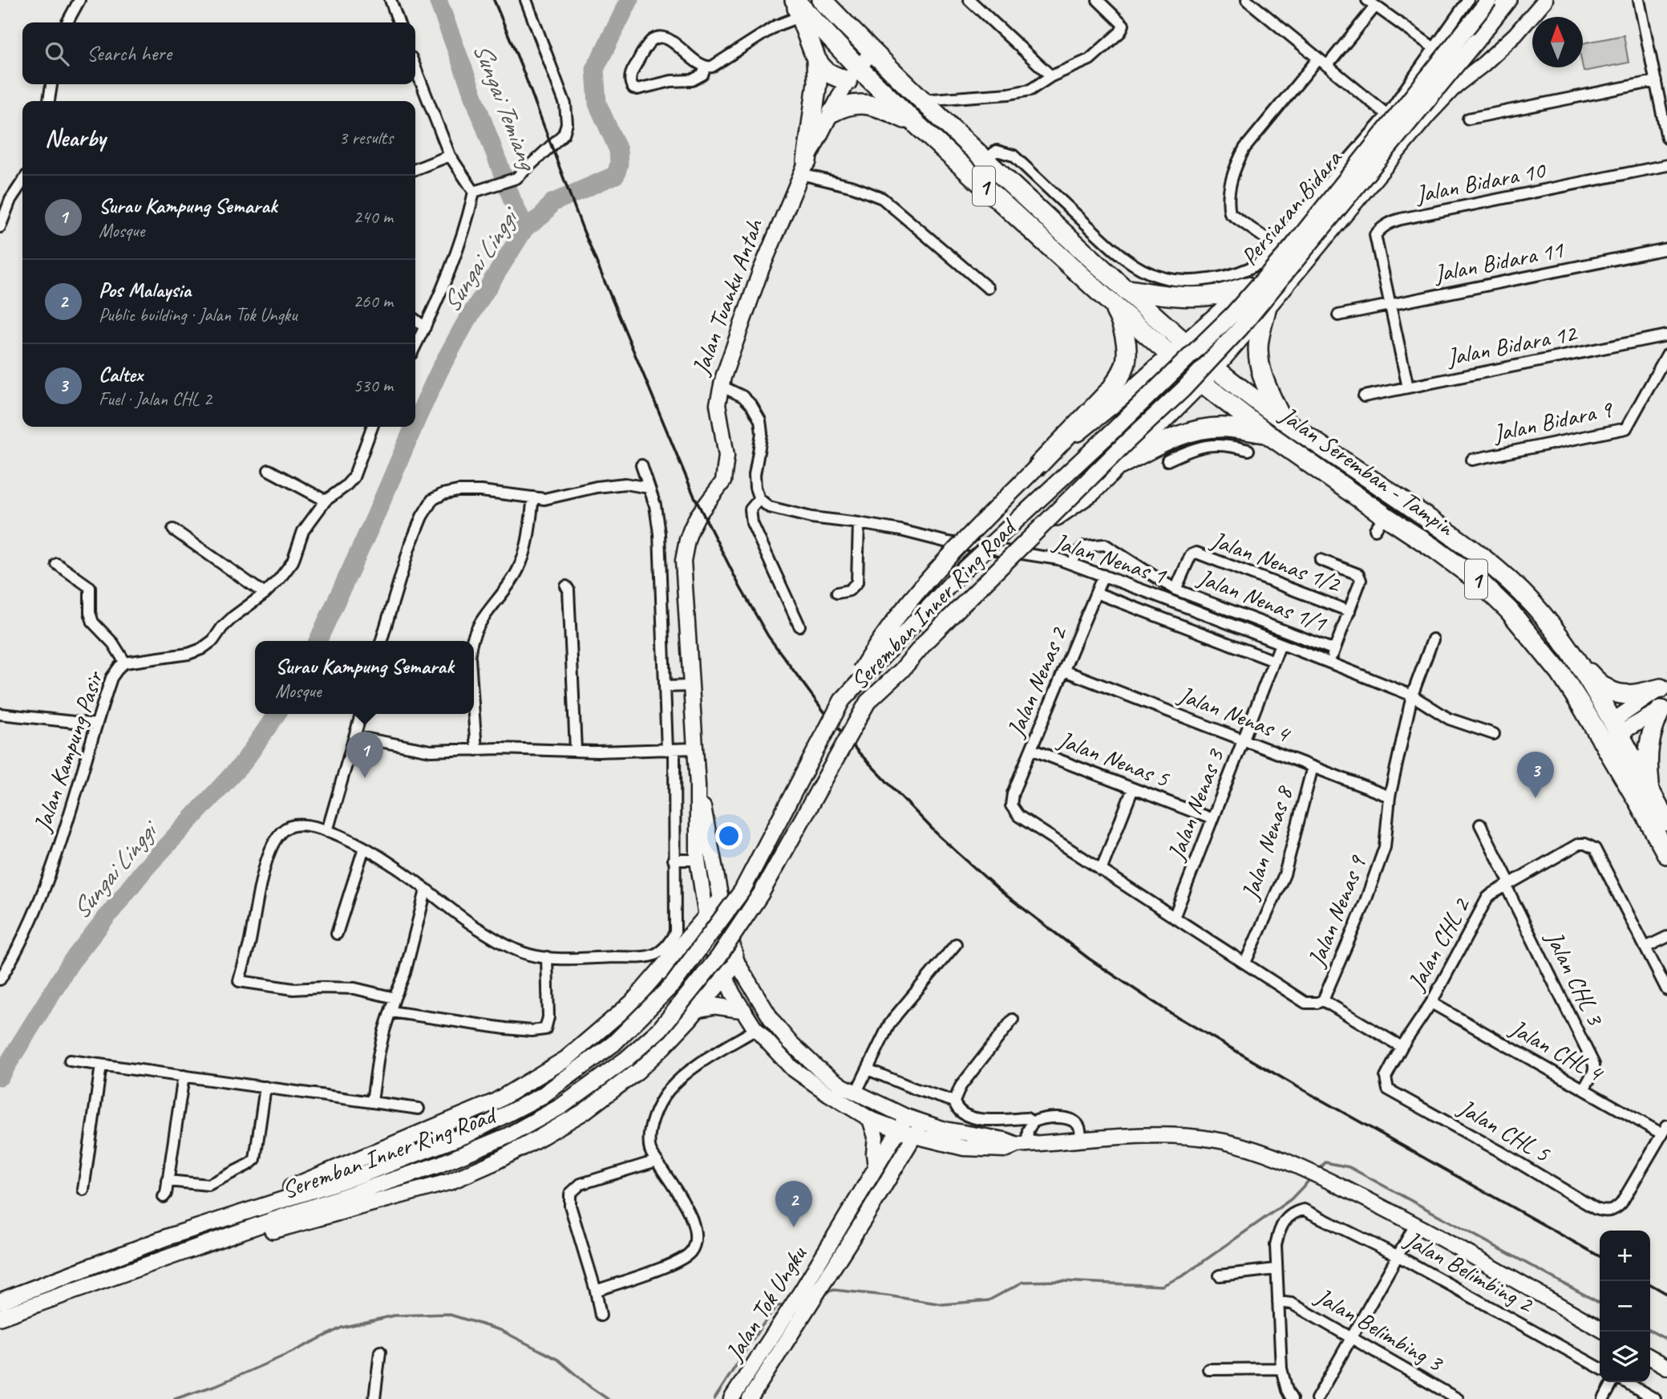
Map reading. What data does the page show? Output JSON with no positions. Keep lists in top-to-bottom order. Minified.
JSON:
{"streets":{"highway":["1","Jalan Seremban - Tampin"],"main road":["Persiaran Bidara","Jalan Tuanku Antah","Seremban Inner Ring Road","Jalan Tok Ungku"],"street":["Jalan Bidara 10","Jalan Bidara 11","Jalan Bidara 12","Jalan Bidara 9","Jalan Nenas 1","Jalan Nenas 1/2","Jalan Nenas 1/1","Jalan Nenas 2","Jalan Nenas 4","Jalan Kampung Pasir","Jalan Nenas 5","Jalan Nenas 3","Jalan Nenas 8","Jalan Nenas 9","Jalan CHL 2","Jalan CHL 3","Jalan CHL 4","Jalan CHL 5","Jalan Belimbing 2","Jalan Belimbing 3"]},"crossings":[["Jalan Bidara 10","Jalan Bidara 11"],["1","Persiaran Bidara"],["1","Jalan Tuanku Antah"],["1","Jalan Seremban - Tampin"],["Persiaran Bidara","Jalan Seremban - Tampin"],["Persiaran Bidara","Seremban Inner Ring Road"],["Jalan Tuanku Antah","Jalan Tok Ungku"],["Jalan Nenas 1","Jalan Nenas 1/1"],["Jalan Nenas 1","Jalan Nenas 2"],["Jalan Nenas 1","Jalan Nenas 3"],["Jalan Nenas 1","Jalan Nenas 9"],["Jalan Nenas 1/2","Jalan Nenas 1/1"],["Jalan Nenas 2","Jalan Nenas 4"],["Jalan Nenas 2","Jalan Nenas 5"],["Jalan Nenas 2","Jalan Nenas 9"],["Jalan Nenas 4","Jalan Nenas 3"],["Jalan Nenas 4","Jalan Nenas 8"],["Jalan Nenas 4","Jalan Nenas 9"],["Jalan Nenas 5","Jalan Nenas 3"],["Jalan Nenas 3","Jalan Nenas 9"],["Jalan Nenas 8","Jalan Nenas 9"],["Jalan CHL 2","Jalan CHL 3"],["Jalan CHL 2","Jalan CHL 4"],["Jalan CHL 2","Jalan CHL 5"],["Jalan CHL 3","Jalan CHL 4"],["Jalan CHL 4","Jalan CHL 5"]],"water":["Sungai Temiang","Sungai Linggi"],"north":"top","page":{"search":"Search here","heading":["Nearby","3 results"],"list":[{"mark":"1","name":"Surau Kampung Semarak","note":"Mosque","value":"240 m"},{"mark":"2","name":"Pos Malaysia","note":"Public building · Jalan Tok Ungku","value":"260 m"},{"mark":"3","name":"Caltex","note":"Fuel · Jalan CHL 2","value":"530 m"}],"popup":["Surau Kampung Semarak","Mosque"],"pins":["1","3","2"],"map_buttons":["+","−"]}}
